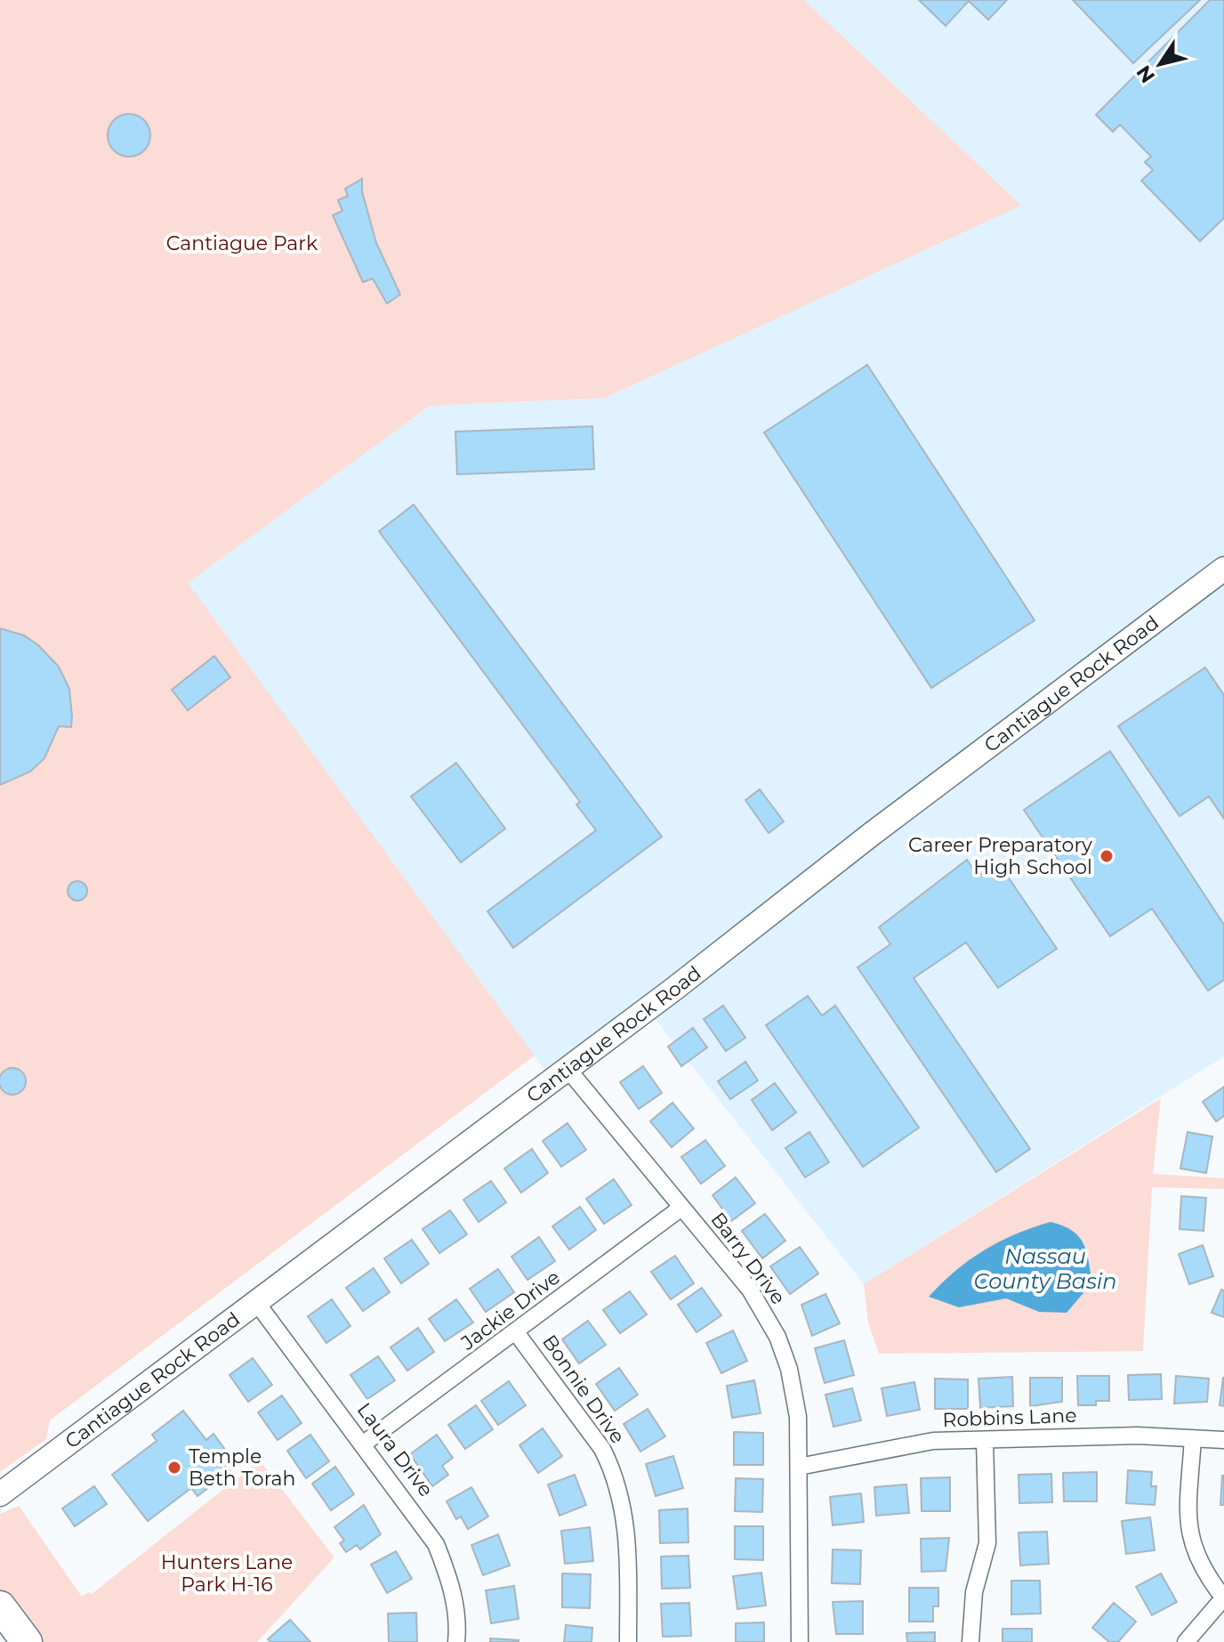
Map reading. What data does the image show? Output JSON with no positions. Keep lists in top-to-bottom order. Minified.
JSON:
{"streets":{"main road":["Cantiague Rock Road"],"street":["Barry Drive","Jackie Drive","Bonnie Drive","Robbins Lane","Laura Drive"]},"crossings":[["Cantiague Rock Road","Barry Drive"],["Cantiague Rock Road","Laura Drive"],["Barry Drive","Jackie Drive"],["Barry Drive","Robbins Lane"],["Jackie Drive","Bonnie Drive"],["Jackie Drive","Laura Drive"]],"water":["Nassau County Basin"],"parks":["Cantiague Park","Hunters Lane Park H-16"],"places":["Career Preparatory High School","Temple Beth Torah"],"north":"bottom left"}
